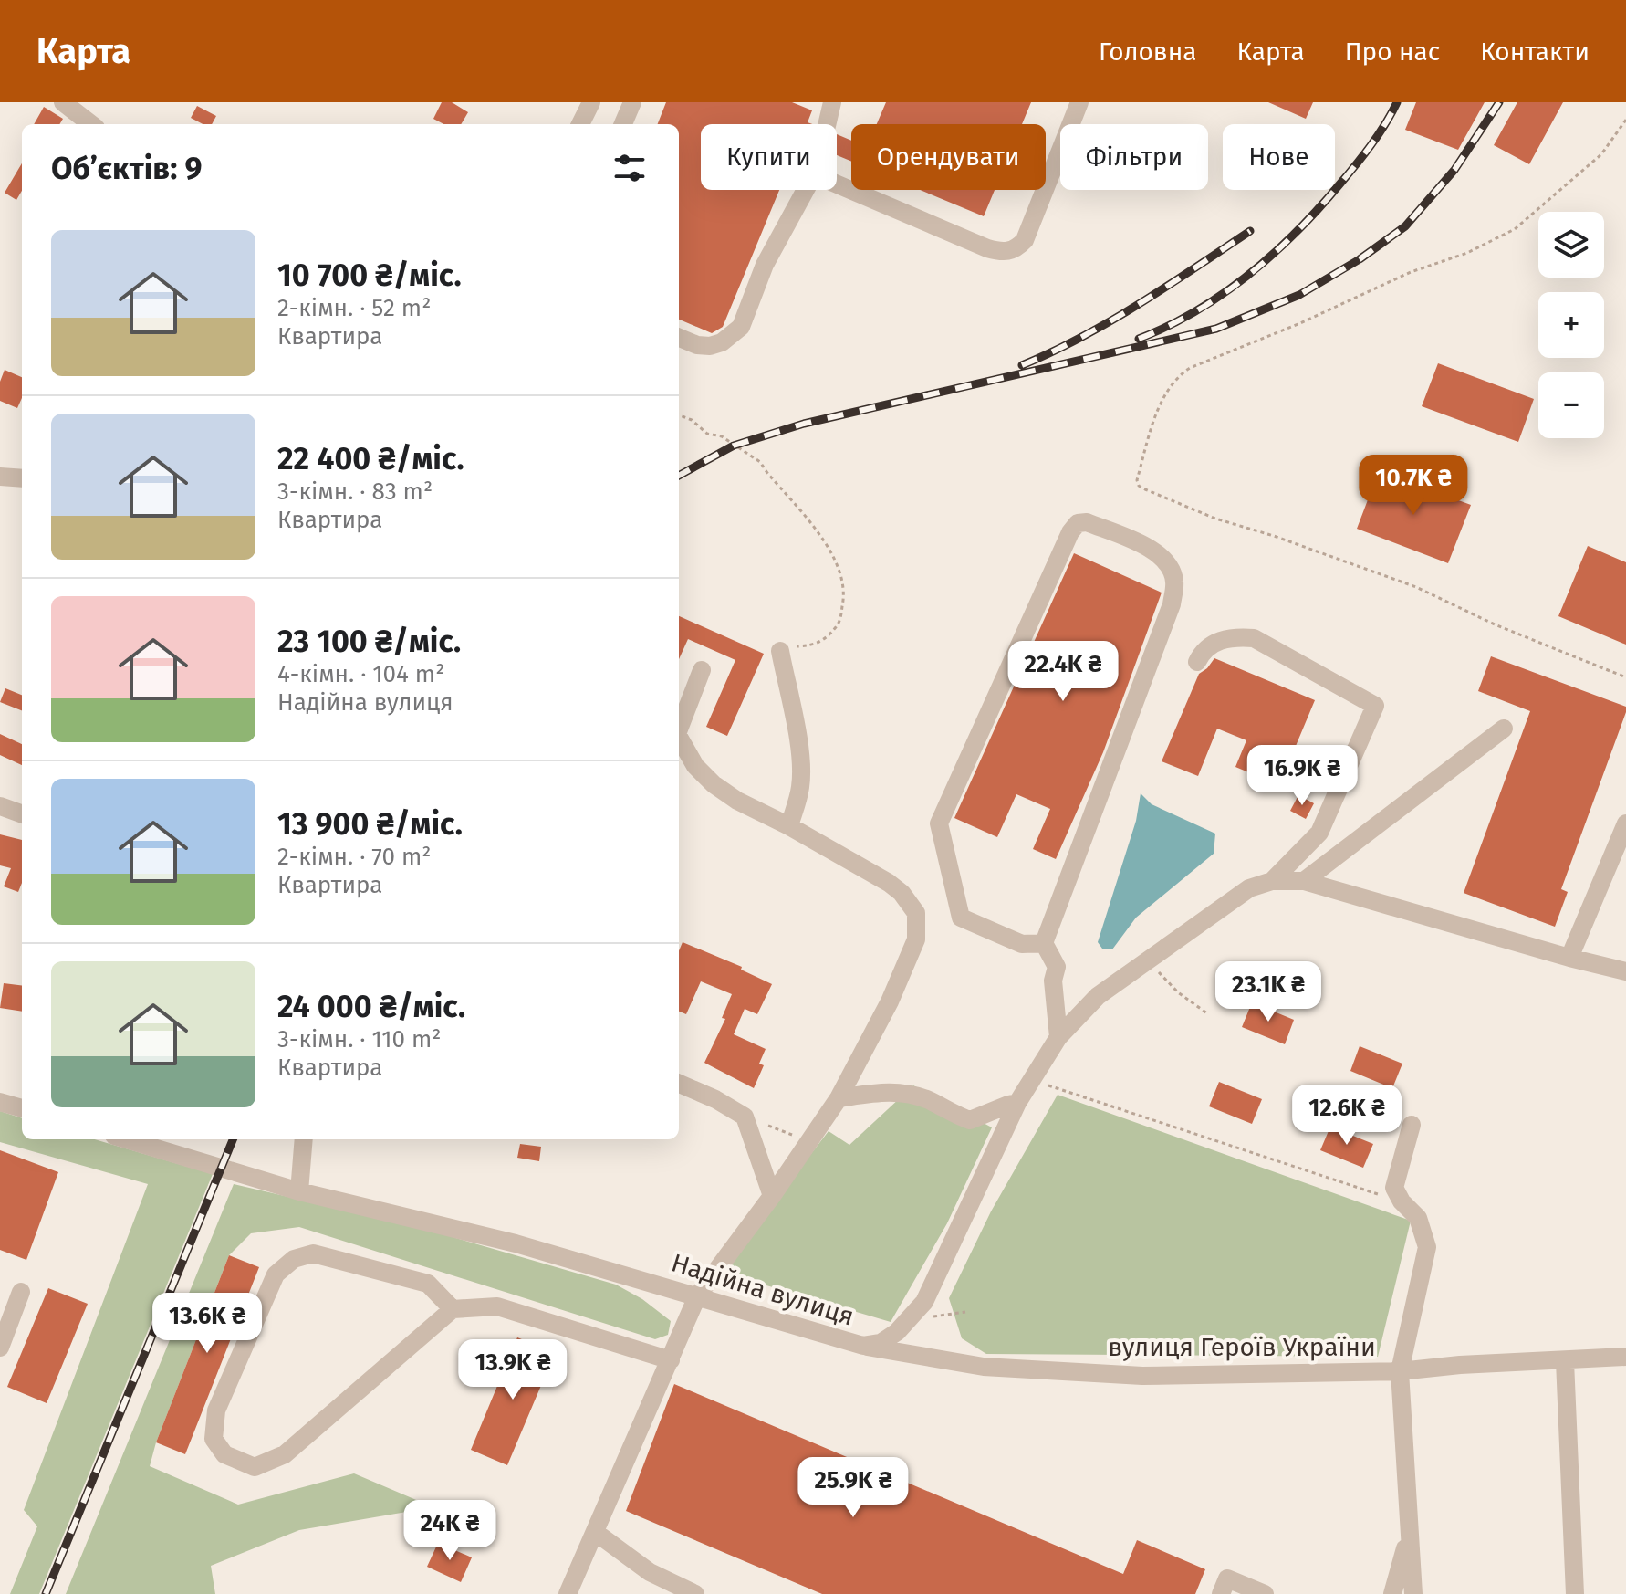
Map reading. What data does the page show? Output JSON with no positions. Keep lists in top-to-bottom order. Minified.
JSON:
{"streets":{"street":["Надійна вулиця","вулиця Героїв України"]},"crossings":[["Надійна вулиця","вулиця Героїв України"]],"page":{"header":"Карта","nav":["Головна","Карта","Про нас","Контакти"],"chip":["Купити","Орендувати","Фільтри","Нове"],"heading":"Об’єктів: 9","map_buttons":["+","−"],"list":[{"name":"10 700 ₴/міс.","note":"2-кімн. · 52 m² · Квартира"},{"name":"22 400 ₴/міс.","note":"3-кімн. · 83 m² · Квартира"},{"name":"23 100 ₴/міс.","note":"4-кімн. · 104 m² · Надійна вулиця"},{"name":"13 900 ₴/міс.","note":"2-кімн. · 70 m² · Квартира"},{"name":"24 000 ₴/міс.","note":"3-кімн. · 110 m² · Квартира"}],"price":["10.7K ₴","22.4K ₴","16.9K ₴","23.1K ₴","12.6K ₴","13.6K ₴","13.9K ₴","25.9K ₴","24K ₴"]}}
